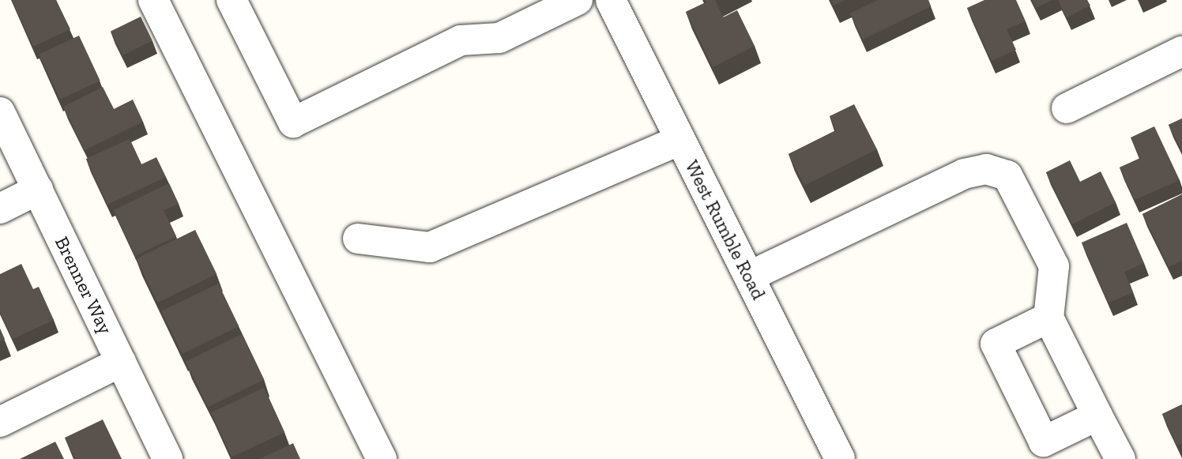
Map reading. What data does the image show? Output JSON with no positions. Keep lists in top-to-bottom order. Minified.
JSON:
{"streets":{"street":["West Rumble Road","Brenner Way"]}}
